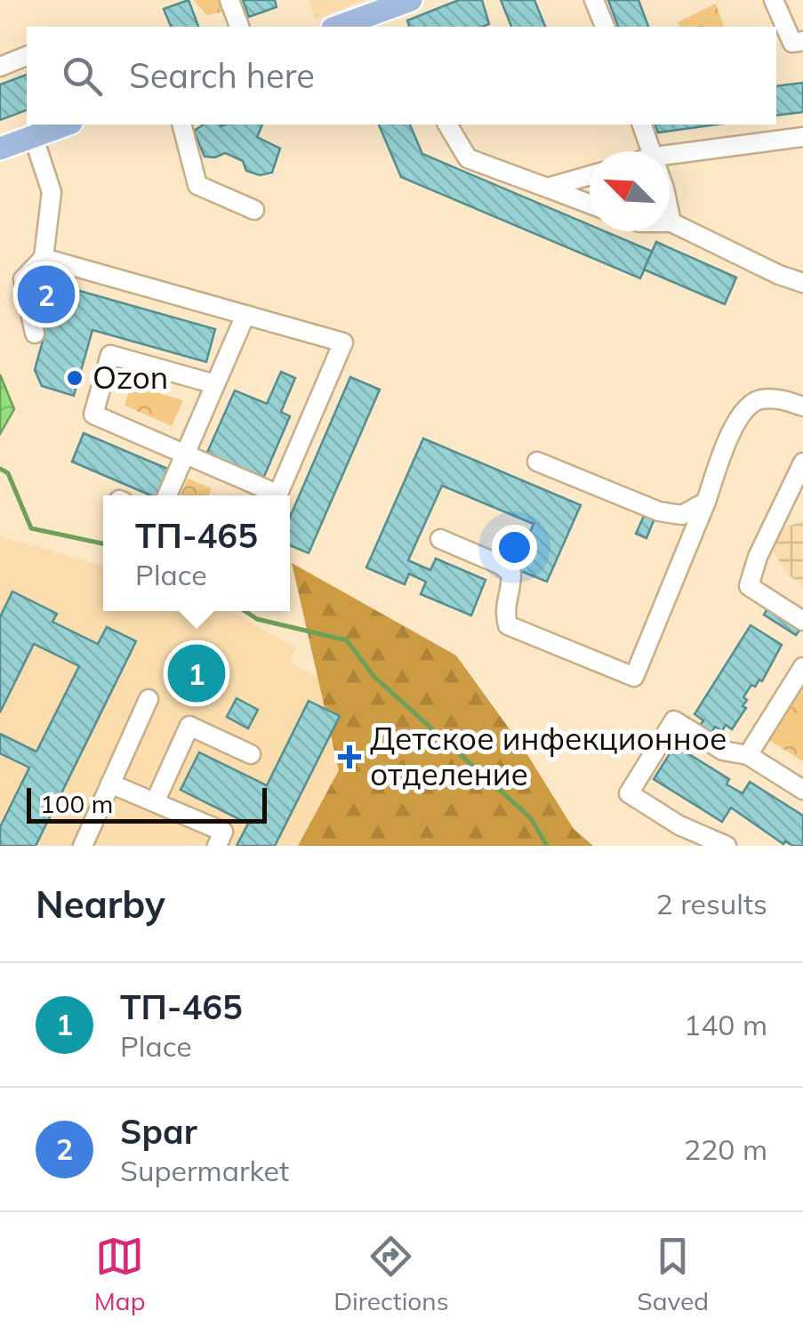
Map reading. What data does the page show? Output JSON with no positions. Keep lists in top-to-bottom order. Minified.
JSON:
{"places":{"other":["Ozon"],"health":["Детское инфекционное отделение"]},"scale_bar":"100 m","north":"top left","page":{"search":"Search here","pins":["2","1"],"popup":["ТП-465","Place"],"scale":"100 m","heading":["Nearby","2 results"],"list":[{"mark":"1","name":"ТП-465","note":"Place","value":"140 m"},{"mark":"2","name":"Spar","note":"Supermarket","value":"220 m"}],"nav":["Map","Directions","Saved"]}}
